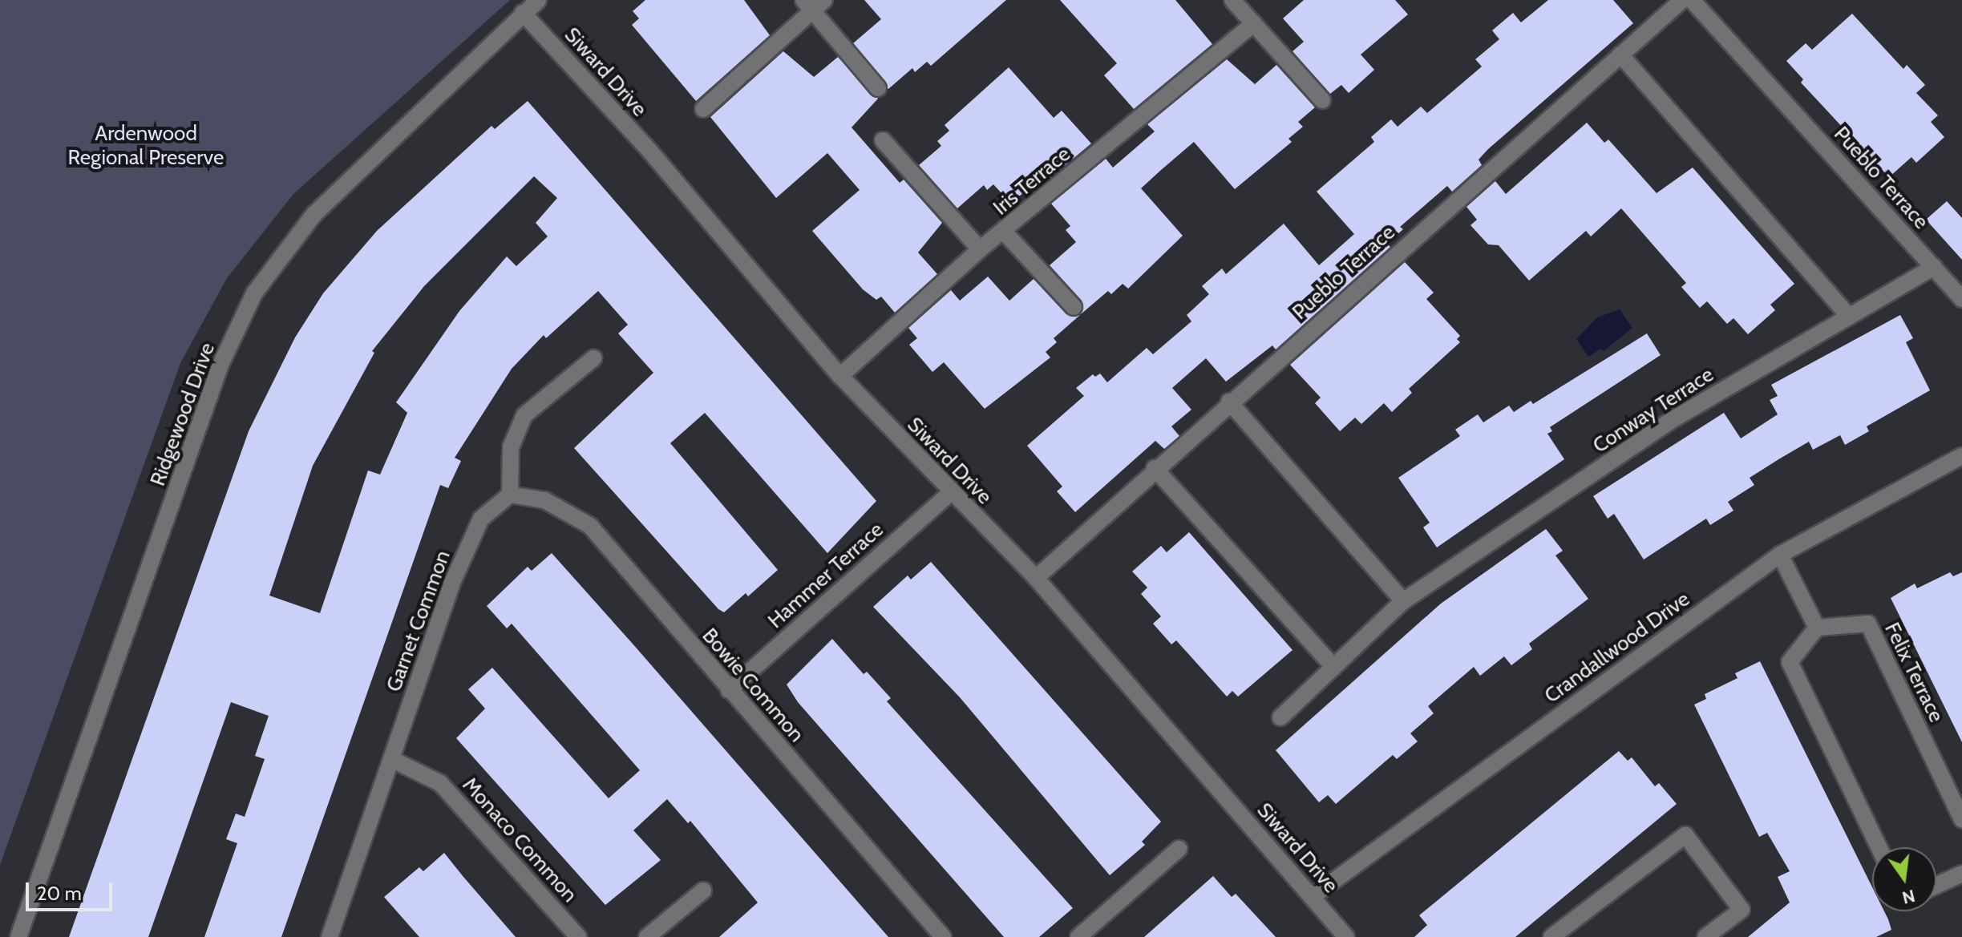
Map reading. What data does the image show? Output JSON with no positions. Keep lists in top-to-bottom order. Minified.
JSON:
{"streets":{"street":["Siward Drive","Pueblo Terrace","Iris Terrace","Conway Terrace","Ridgewood Drive","Hammer Terrace","Garnet Common","Crandallwood Drive","Felix Terrace","Bowie Common","Monaco Common"]},"crossings":[["Siward Drive","Pueblo Terrace"],["Siward Drive","Iris Terrace"],["Siward Drive","Ridgewood Drive"],["Siward Drive","Hammer Terrace"],["Siward Drive","Crandallwood Drive"],["Pueblo Terrace","Conway Terrace"],["Hammer Terrace","Bowie Common"],["Garnet Common","Bowie Common"],["Garnet Common","Monaco Common"]],"parks":["Ardenwood Regional Preserve"],"scale_bar":"20 m","north":"bottom"}
